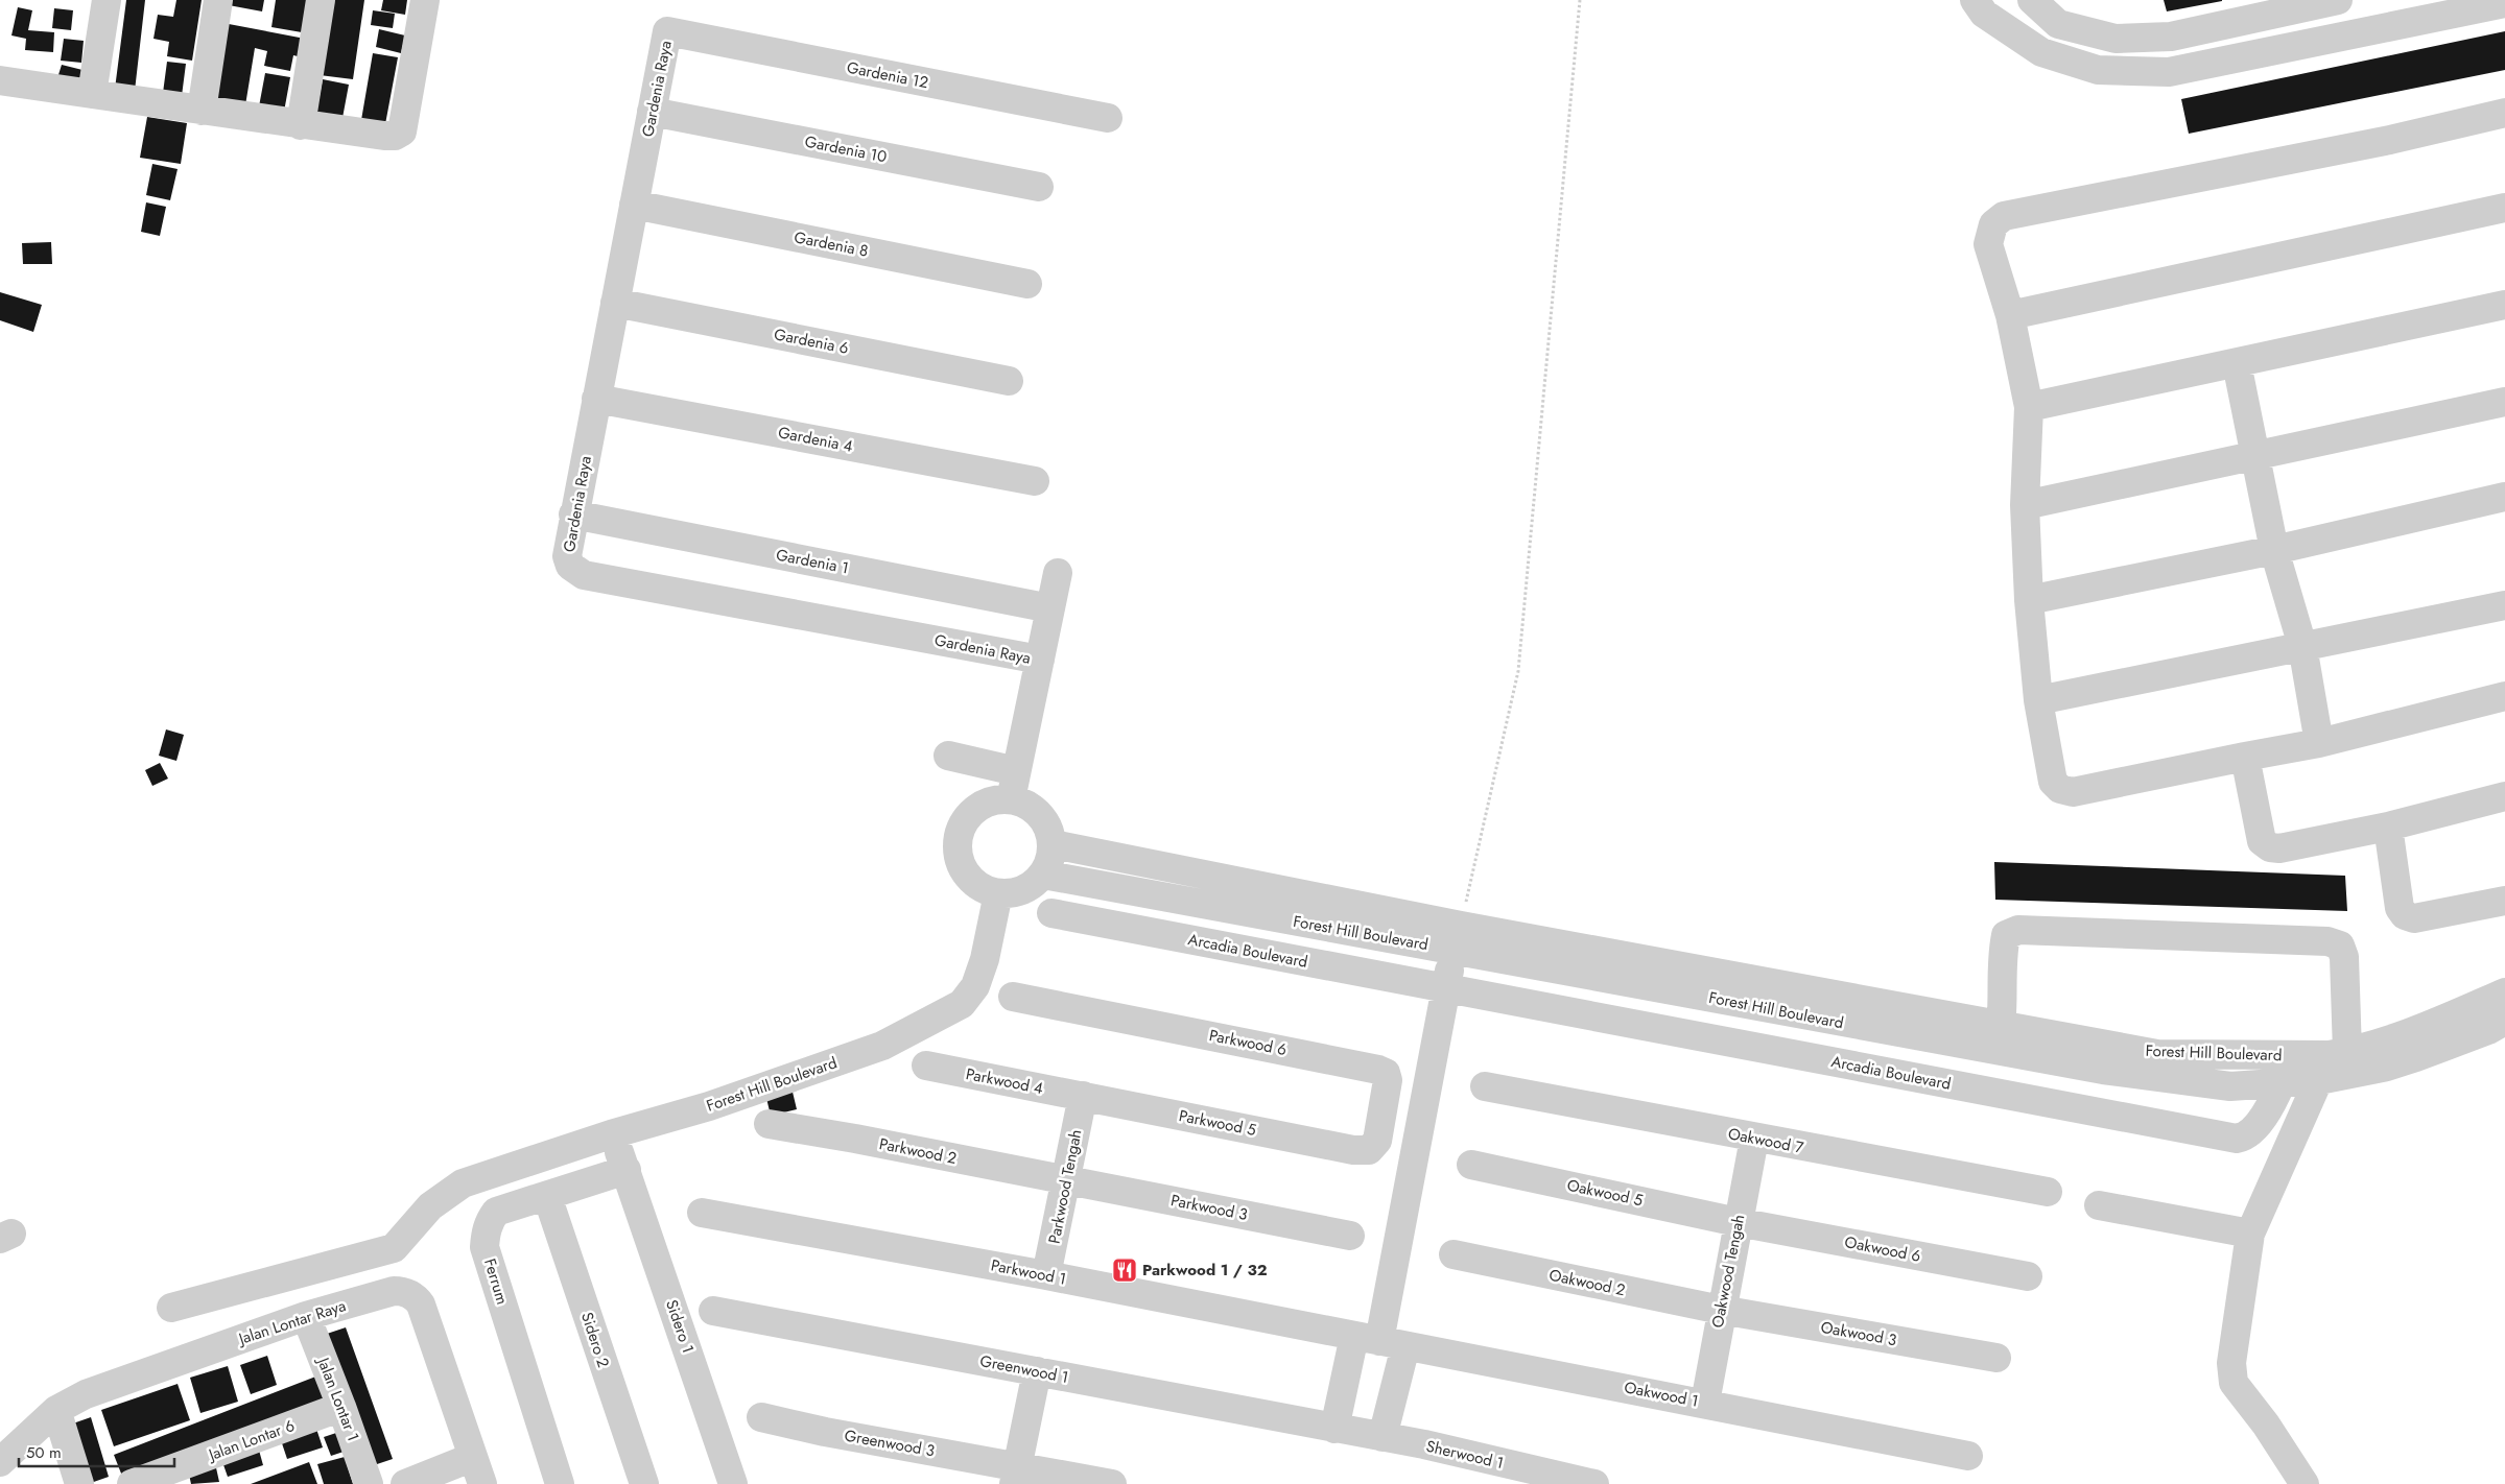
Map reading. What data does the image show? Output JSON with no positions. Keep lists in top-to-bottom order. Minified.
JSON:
{"streets":{"street":["Gardenia 12","Gardenia Raya","Gardenia 10","Gardenia 8","Gardenia 6","Gardenia 4","Gardenia 1","Forest Hill Boulevard","Arcadia Boulevard","Parkwood 6","Parkwood 4","Parkwood 5","Oakwood 7","Parkwood 2","Parkwood Tengah","Oakwood 5","Parkwood 3","Oakwood 6","Oakwood Tengah","Parkwood 1","Ferrum","Oakwood 2","Jalan Lontar Raya","Sidero 1","Oakwood 3","Sidero 2","Greenwood 1","Oakwood 1","Jalan Lontar 1","Jalan Lontar 6","Greenwood 3","Sherwood 1"]},"crossings":[["Gardenia 12","Gardenia Raya"],["Gardenia Raya","Gardenia 10"],["Gardenia Raya","Gardenia 8"],["Gardenia Raya","Gardenia 6"],["Gardenia Raya","Gardenia 4"],["Gardenia Raya","Gardenia 1"],["Forest Hill Boulevard","Arcadia Boulevard"],["Forest Hill Boulevard","Sidero 1"],["Parkwood 6","Parkwood 5"],["Parkwood 4","Parkwood 5"],["Parkwood 4","Parkwood Tengah"],["Parkwood 5","Parkwood Tengah"],["Oakwood 7","Oakwood Tengah"],["Parkwood 2","Parkwood Tengah"],["Parkwood 2","Parkwood 3"],["Parkwood Tengah","Parkwood 3"],["Parkwood Tengah","Parkwood 1"],["Oakwood 5","Oakwood 6"],["Oakwood 5","Oakwood Tengah"],["Oakwood 6","Oakwood Tengah"],["Oakwood Tengah","Oakwood 2"],["Oakwood Tengah","Oakwood 3"],["Oakwood Tengah","Oakwood 1"],["Parkwood 1","Oakwood 1"],["Ferrum","Sidero 1"],["Ferrum","Sidero 2"],["Oakwood 2","Oakwood 3"],["Jalan Lontar Raya","Jalan Lontar 1"],["Greenwood 1","Sherwood 1"],["Jalan Lontar 1","Jalan Lontar 6"]],"places":{"restaurant":["Parkwood 1 / 32"]},"scale_bar":"50 m"}
